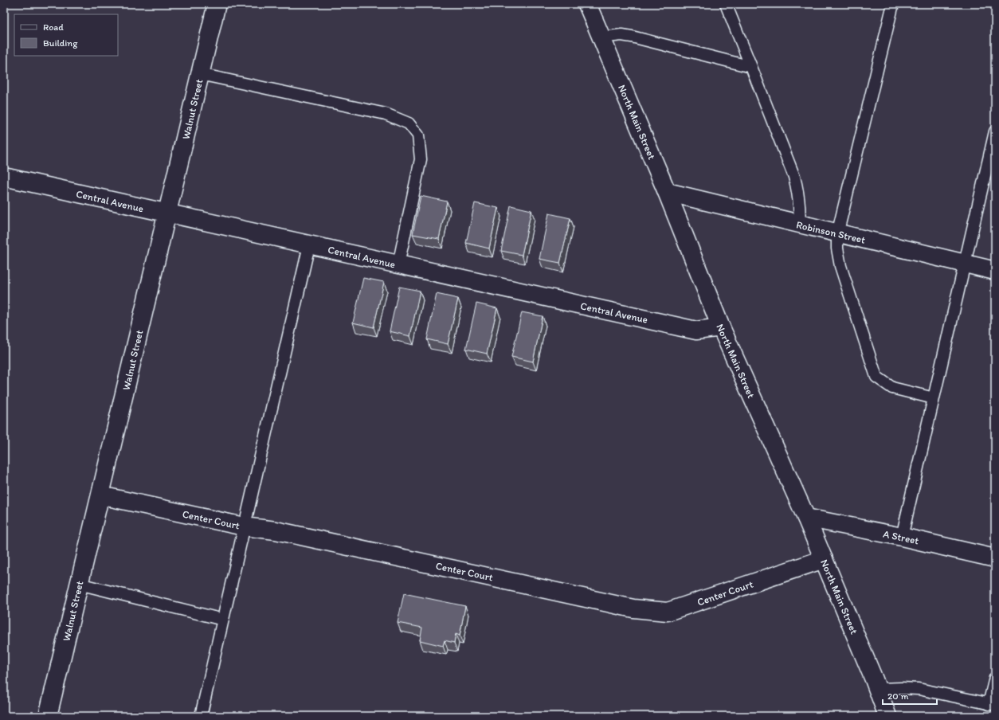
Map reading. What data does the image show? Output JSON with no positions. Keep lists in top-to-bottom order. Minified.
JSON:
{"streets":{"street":["Walnut Street","North Main Street","Central Avenue","Robinson Street","Center Court","A Street"]},"crossings":[["Walnut Street","Central Avenue"],["Walnut Street","Center Court"],["North Main Street","Central Avenue"],["North Main Street","Robinson Street"],["North Main Street","Center Court"],["North Main Street","A Street"]],"legend":["Road","Building"],"scale_bar":"20 m"}
